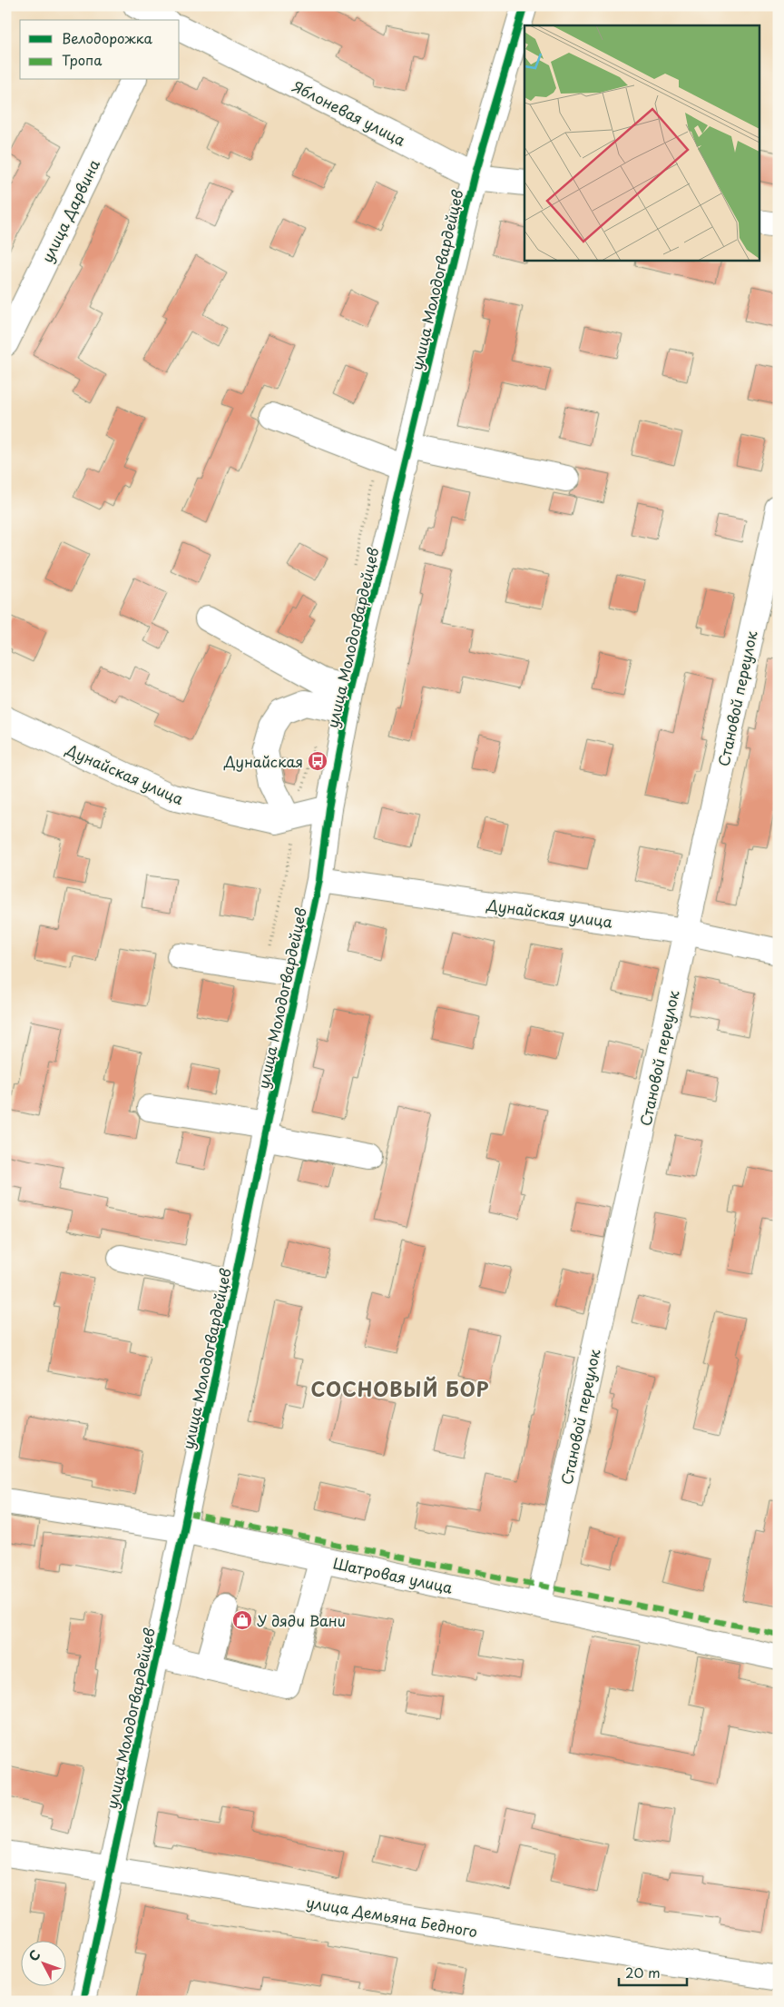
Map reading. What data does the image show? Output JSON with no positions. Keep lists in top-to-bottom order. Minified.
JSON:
{"streets":{"street":["Яблоневая улица","улица Дарвина","улица Молодогвардейцев","Становой переулок","Дунайская улица","Шатровая улица","улица Демьяна Бедного"]},"crossings":[["Яблоневая улица","улица Молодогвардейцев"],["улица Молодогвардейцев","Дунайская улица"],["улица Молодогвардейцев","Шатровая улица"],["улица Молодогвардейцев","улица Демьяна Бедного"],["Становой переулок","Дунайская улица"],["Становой переулок","Шатровая улица"]],"districts":["СОСНОВЫЙ БОР"],"places":{"bus stop":["Дунайская"],"shop":["У дяди Вани"]},"legend":["Велодорожка","Тропа"],"scale_bar":"20 m","north":"top left"}
